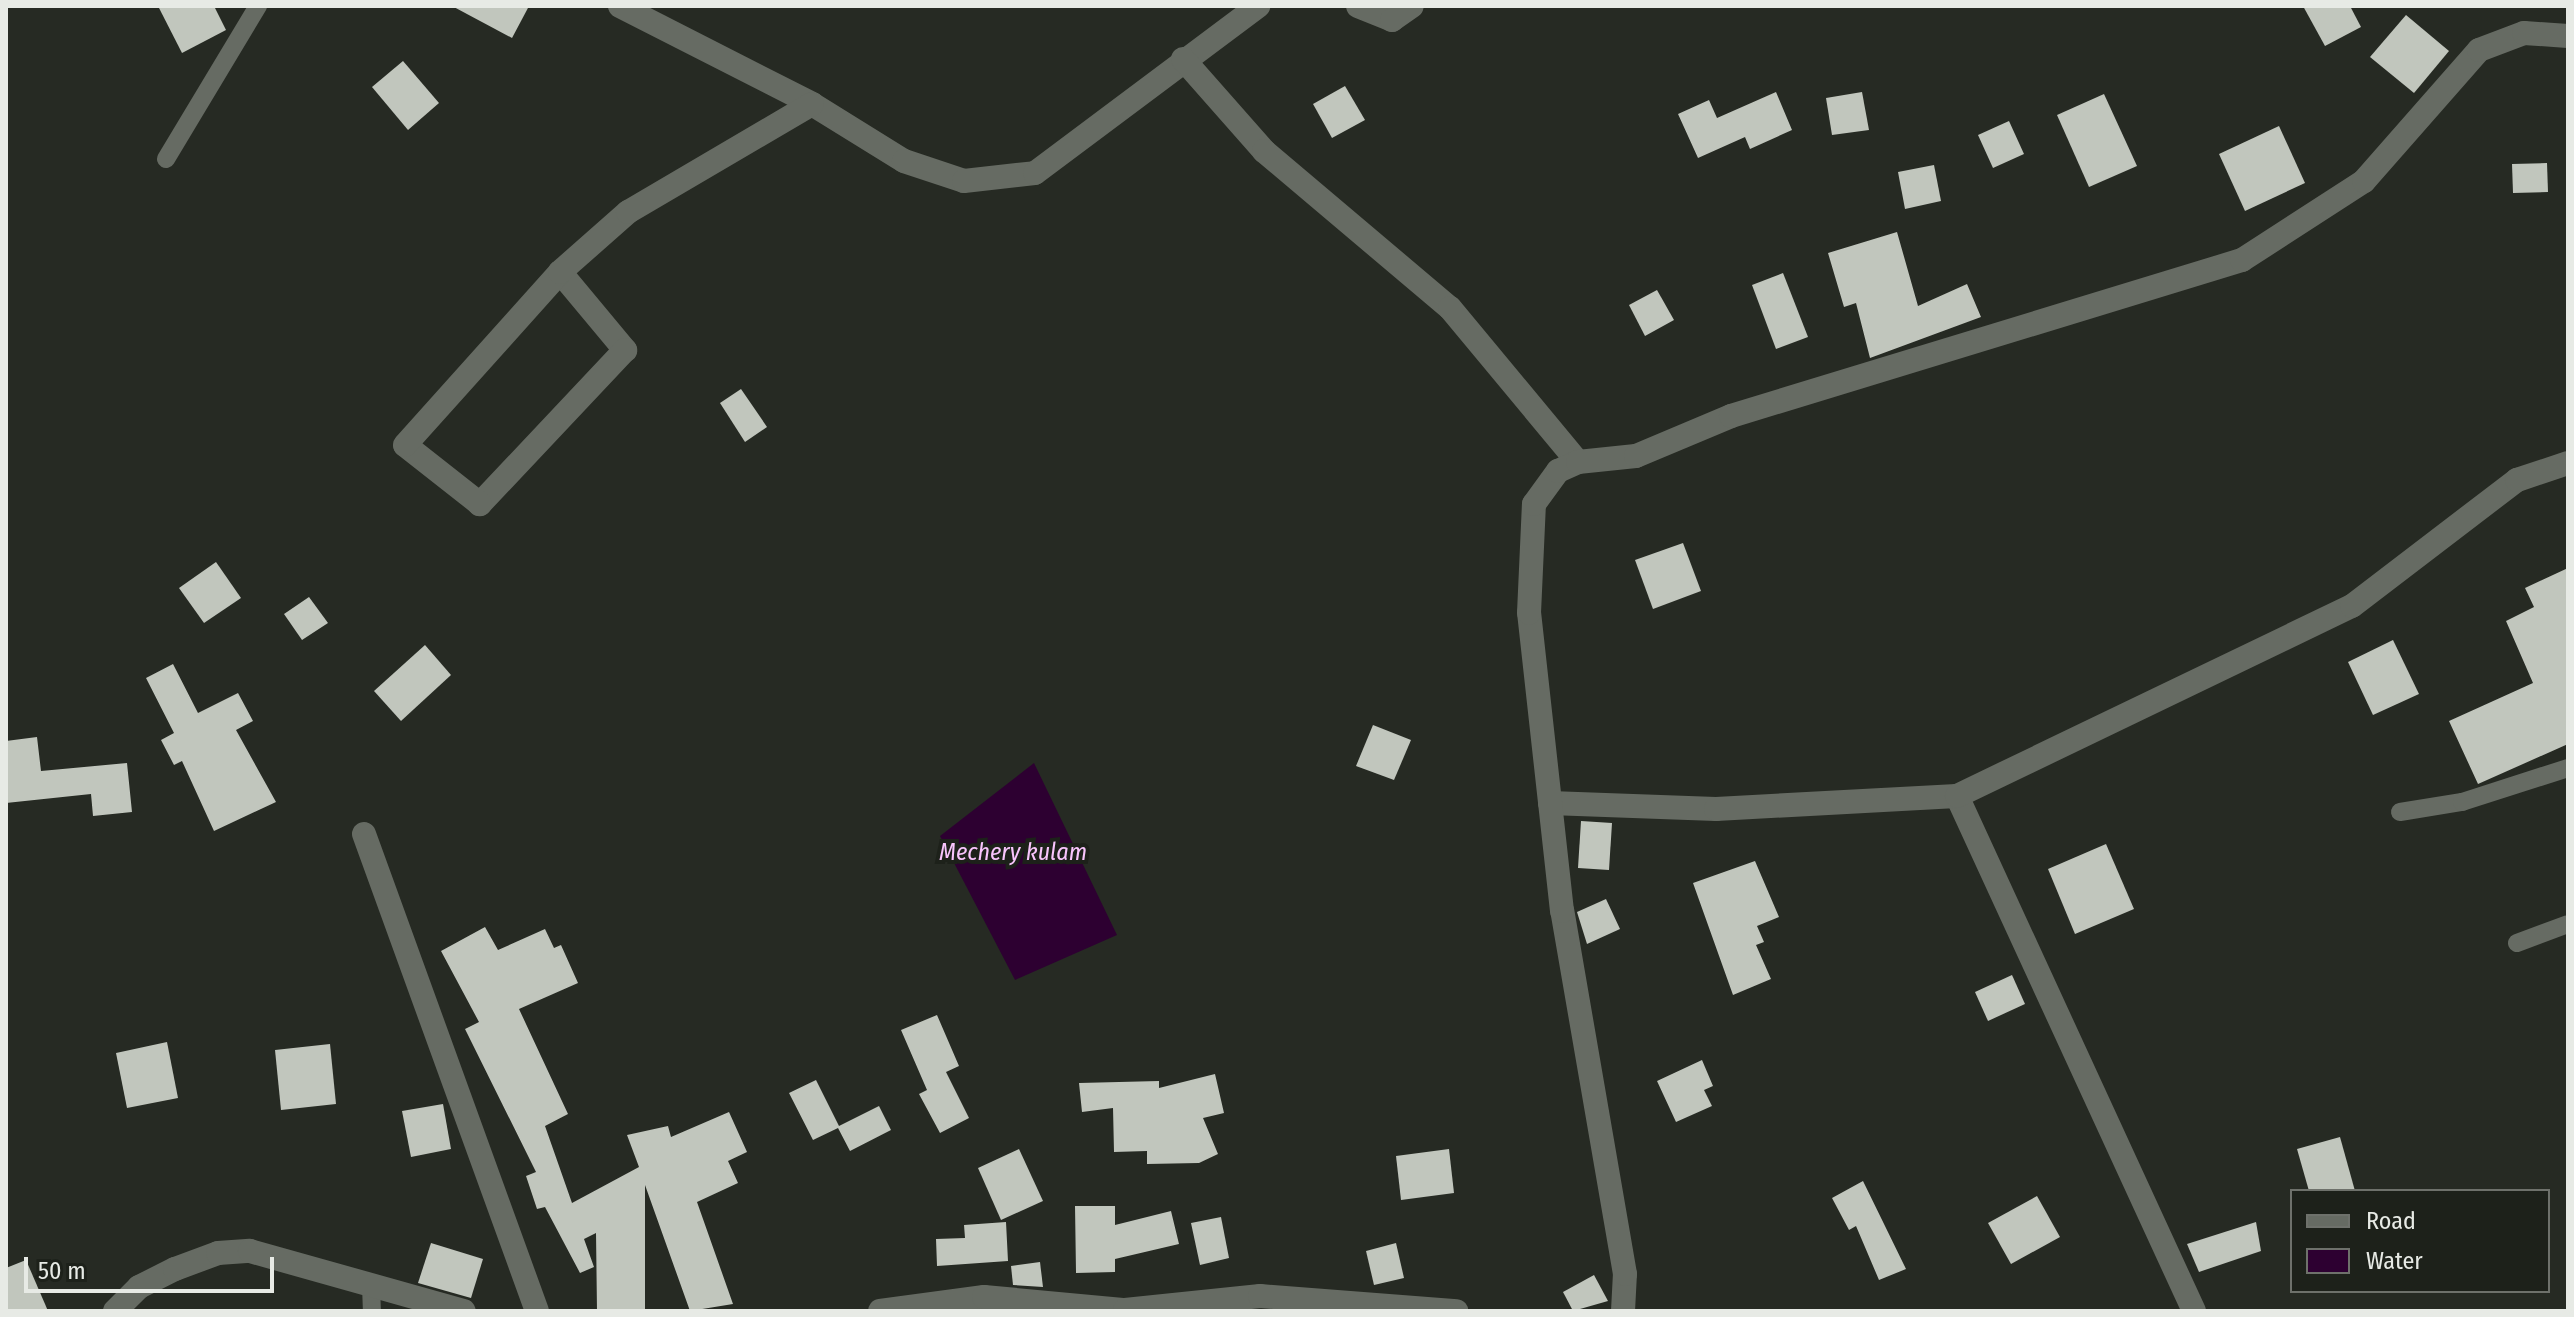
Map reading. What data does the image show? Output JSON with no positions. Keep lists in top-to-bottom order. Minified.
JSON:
{"water":["Mechery kulam"],"legend":["Road","Water"],"scale_bar":"50 m"}
